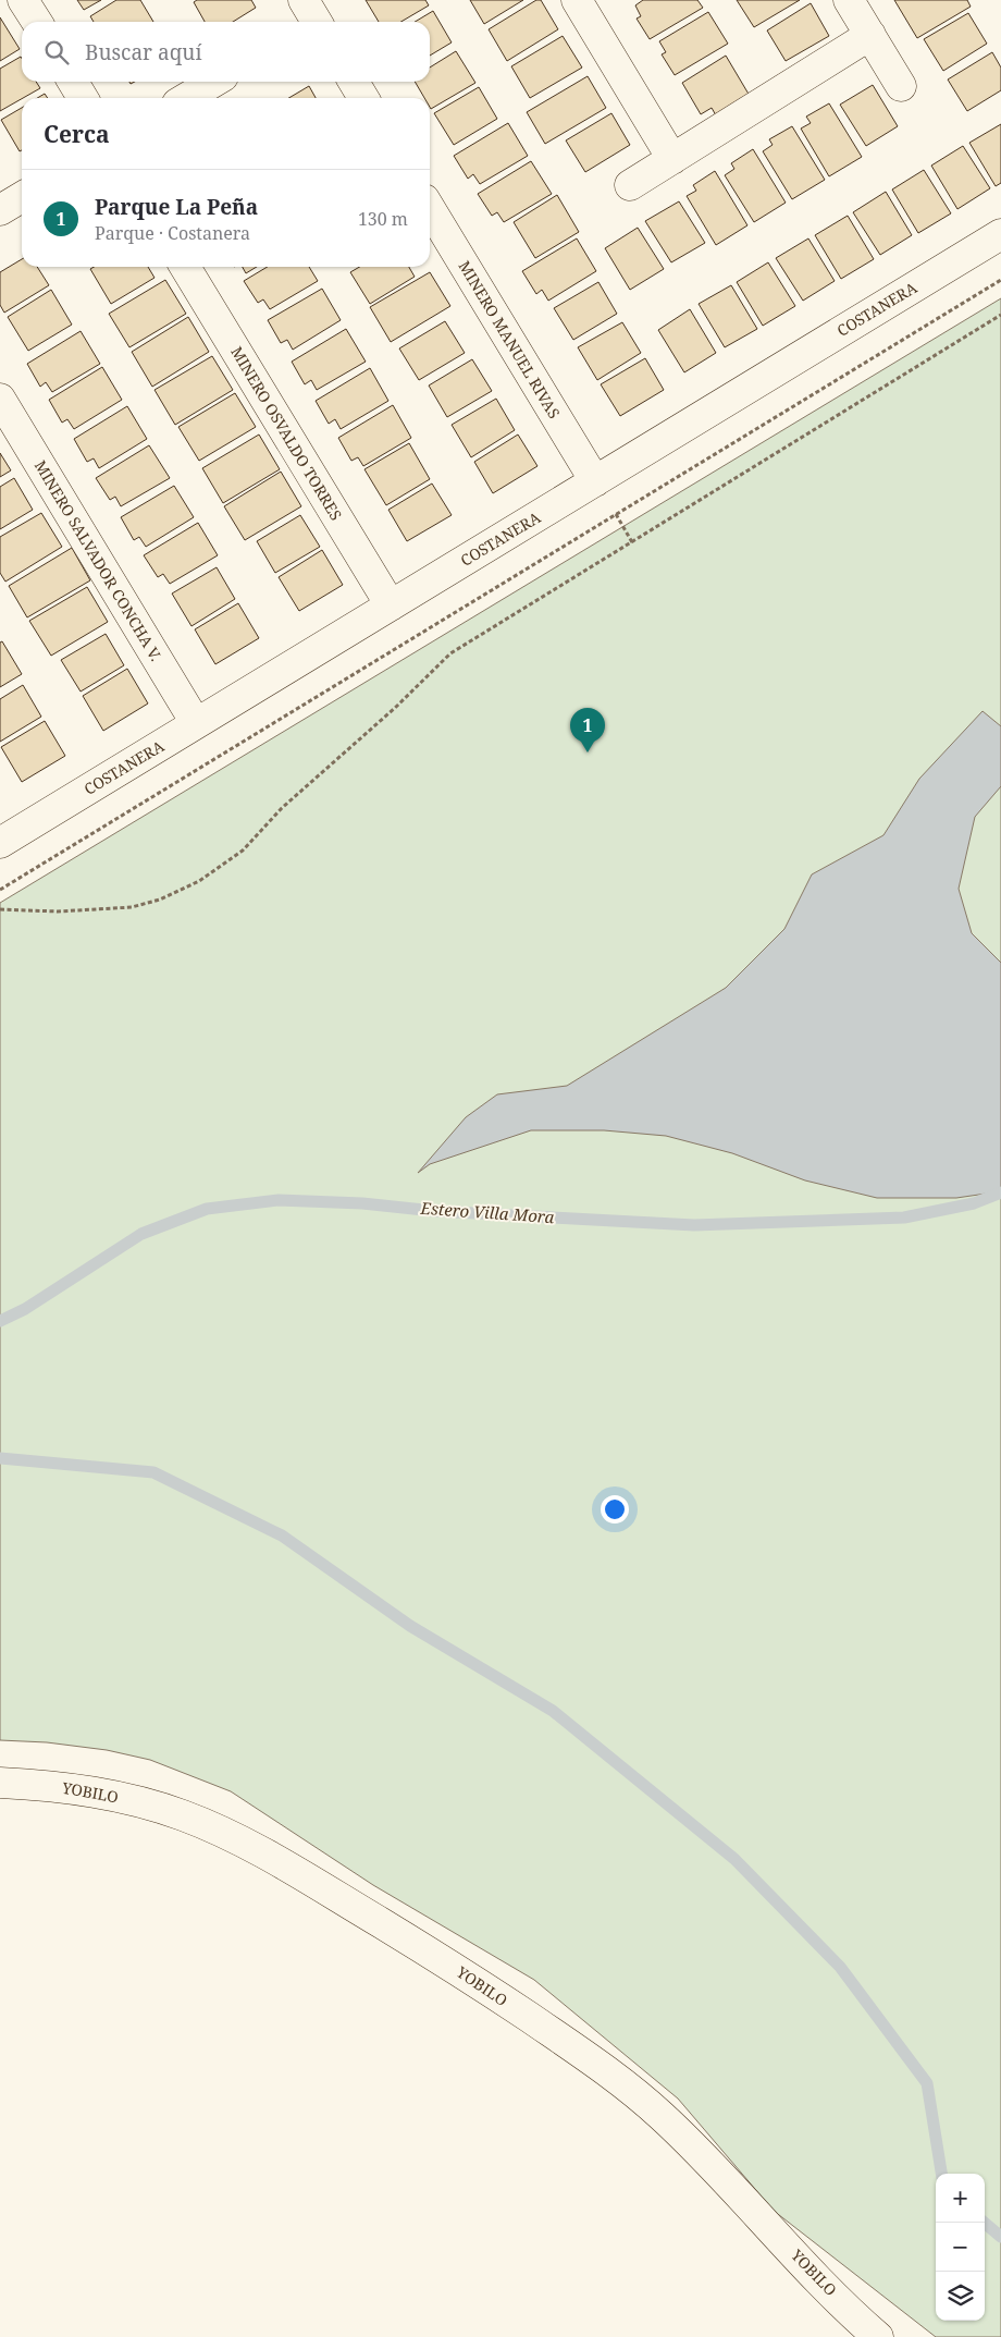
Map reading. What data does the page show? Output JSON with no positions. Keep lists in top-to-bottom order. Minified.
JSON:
{"streets":{"street":["COSTANERA","MINERO MANUEL RIVAS","MINERO OSVALDO TORRES","MINERO SALVADOR CONCHA V.","YOBILO"]},"crossings":[["COSTANERA","MINERO MANUEL RIVAS"],["COSTANERA","MINERO OSVALDO TORRES"],["COSTANERA","MINERO SALVADOR CONCHA V."]],"water":["Estero Villa Mora"],"page":{"search":"Buscar aquí","heading":"Cerca","list":[{"mark":"1","name":"Parque La Peña","note":"Parque · Costanera","value":"130 m"}],"pins":"1","map_buttons":["+","−"]}}
